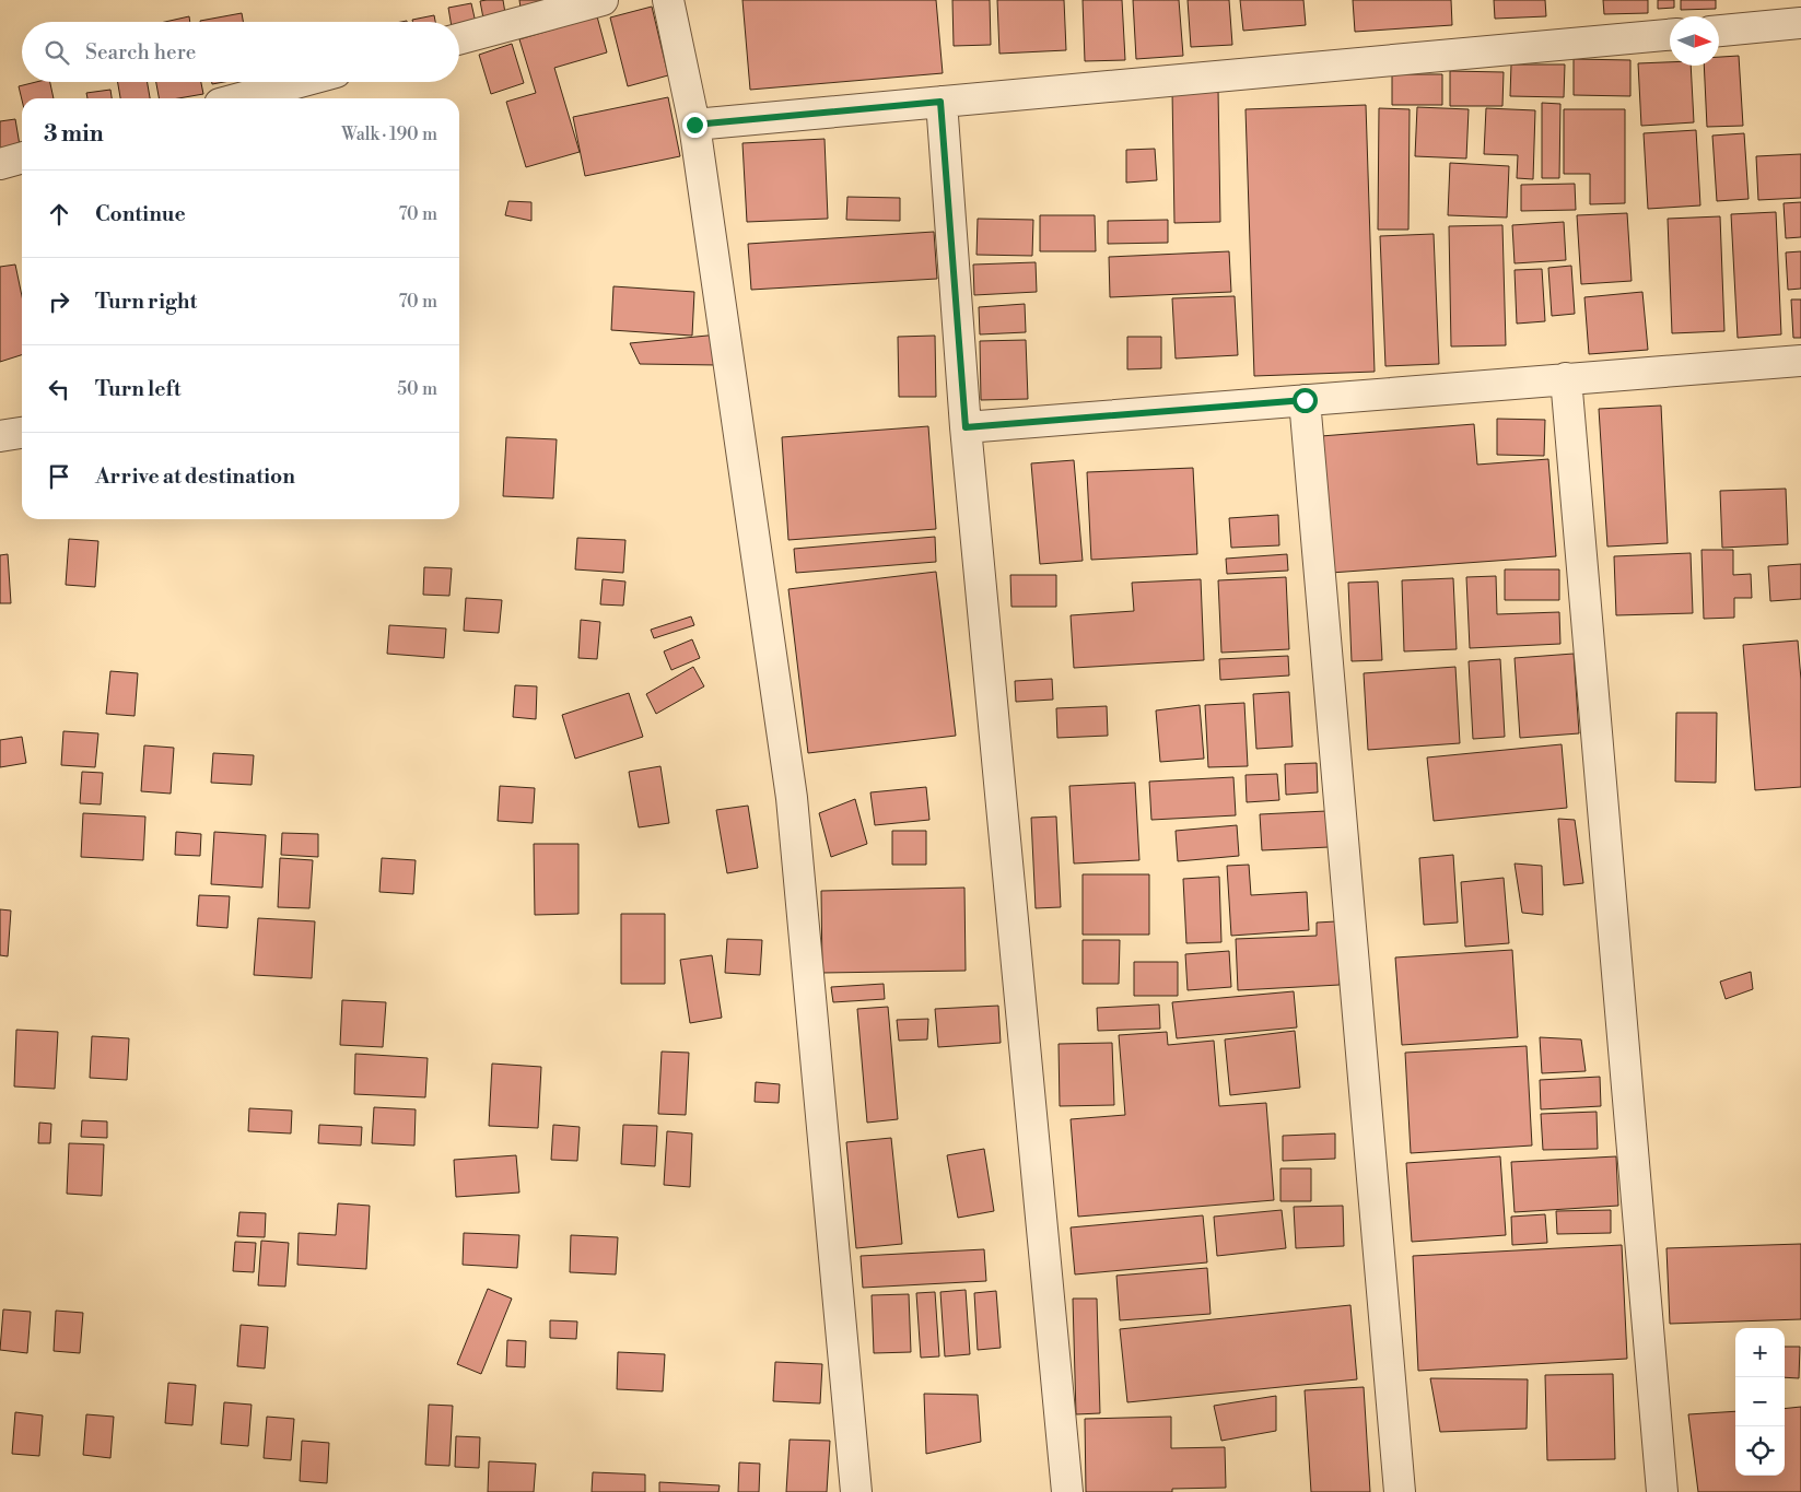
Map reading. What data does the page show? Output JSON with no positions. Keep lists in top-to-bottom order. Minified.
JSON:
{"north":"right","page":{"search":"Search here","heading":["3 min","Walk · 190 m"],"list":[["Continue","70 m"],["Turn right","70 m"],["Turn left","50 m"],"Arrive at destination"],"map_buttons":["+","−"]}}
